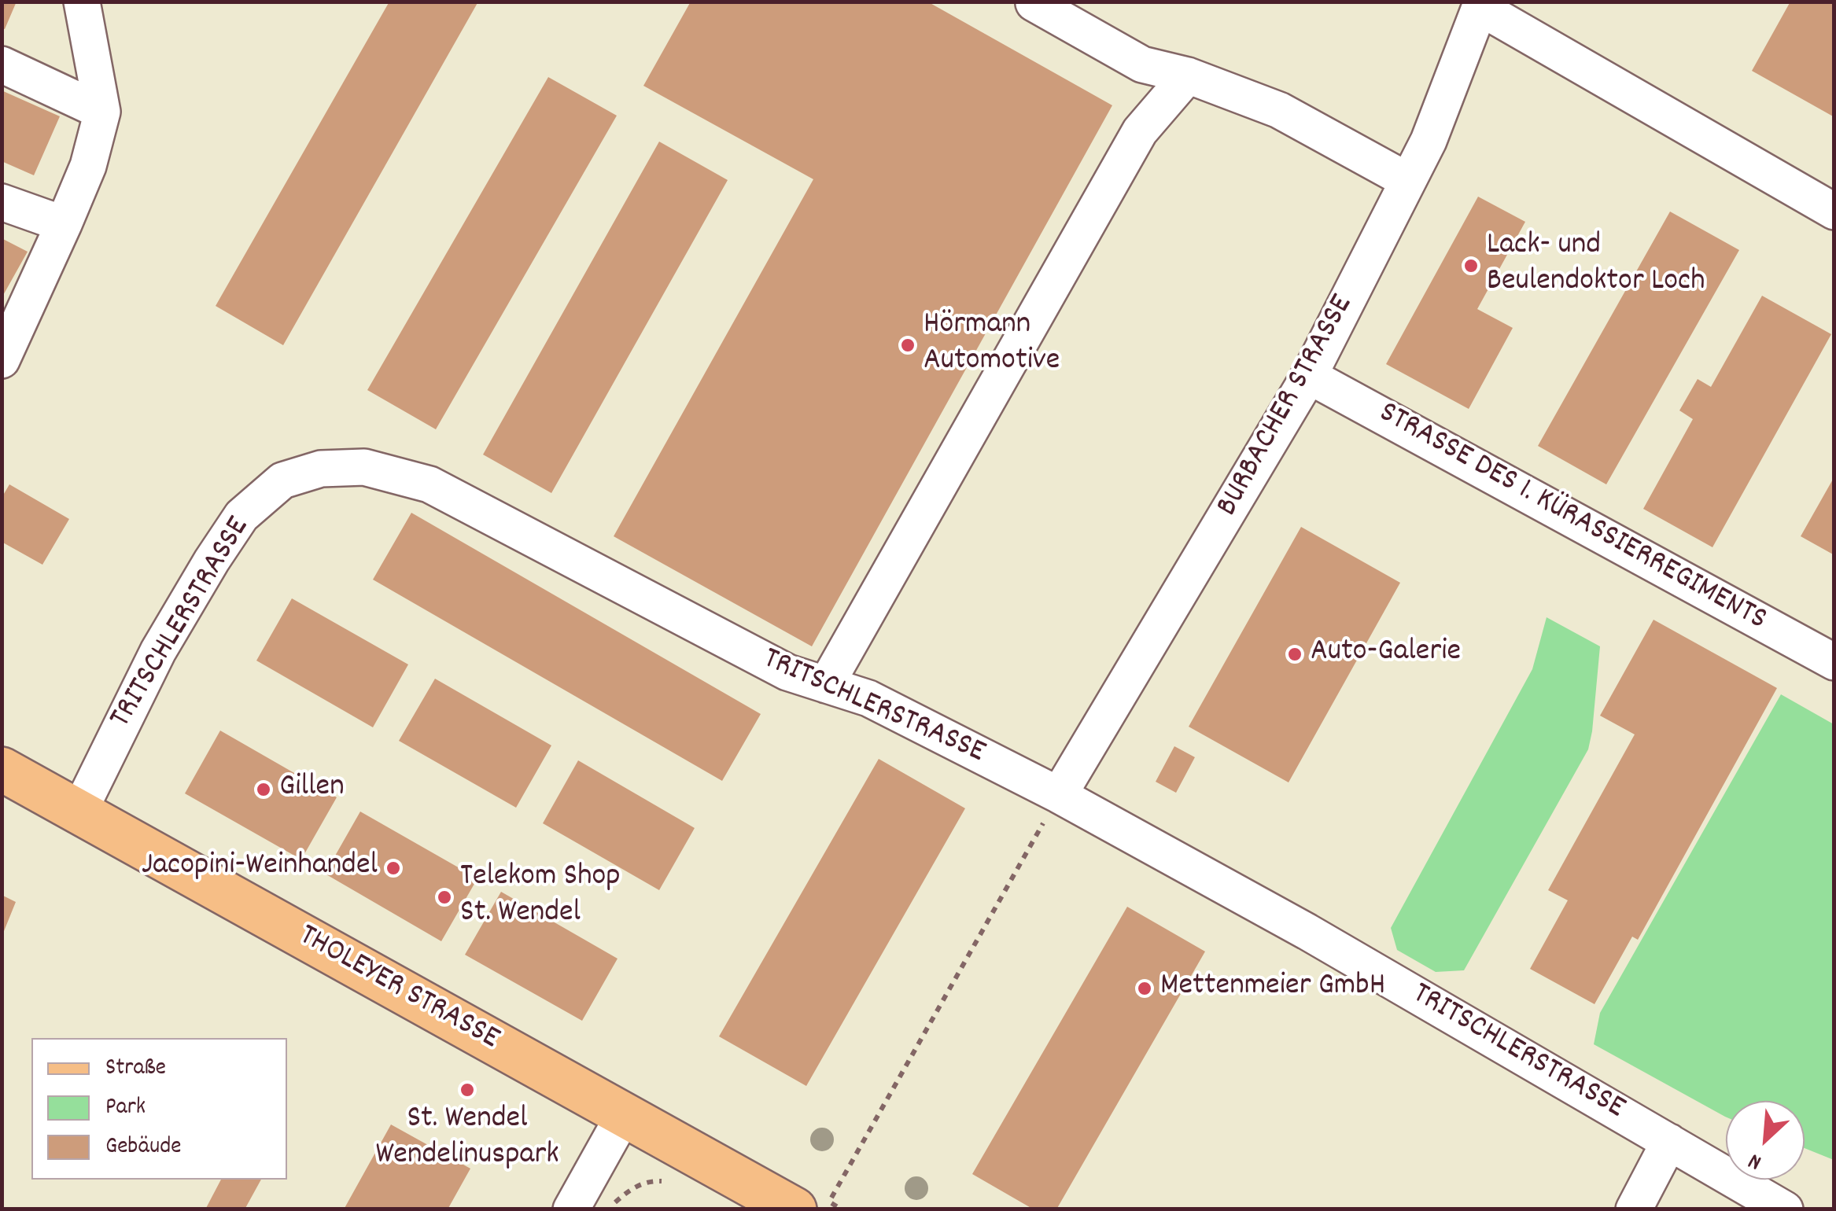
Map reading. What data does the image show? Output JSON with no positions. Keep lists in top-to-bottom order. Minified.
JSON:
{"streets":{"main road":["THOLEYER STRASSE"],"street":["BURBACHER STRASSE","STRASSE DES 1. KÜRASSIERREGIMENTS","TRITSCHLERSTRASSE"]},"crossings":[["BURBACHER STRASSE","STRASSE DES 1. KÜRASSIERREGIMENTS"],["BURBACHER STRASSE","TRITSCHLERSTRASSE"],["TRITSCHLERSTRASSE","THOLEYER STRASSE"]],"places":["Lack- und Beulendoktor Loch","Hörmann Automotive","Auto-Galerie","Gillen","Jacopini-Weinhandel","Telekom Shop St. Wendel","Mettenmeier GmbH","St. Wendel Wendelinuspark"],"legend":["Straße","Park","Gebäude"],"north":"bottom left"}
